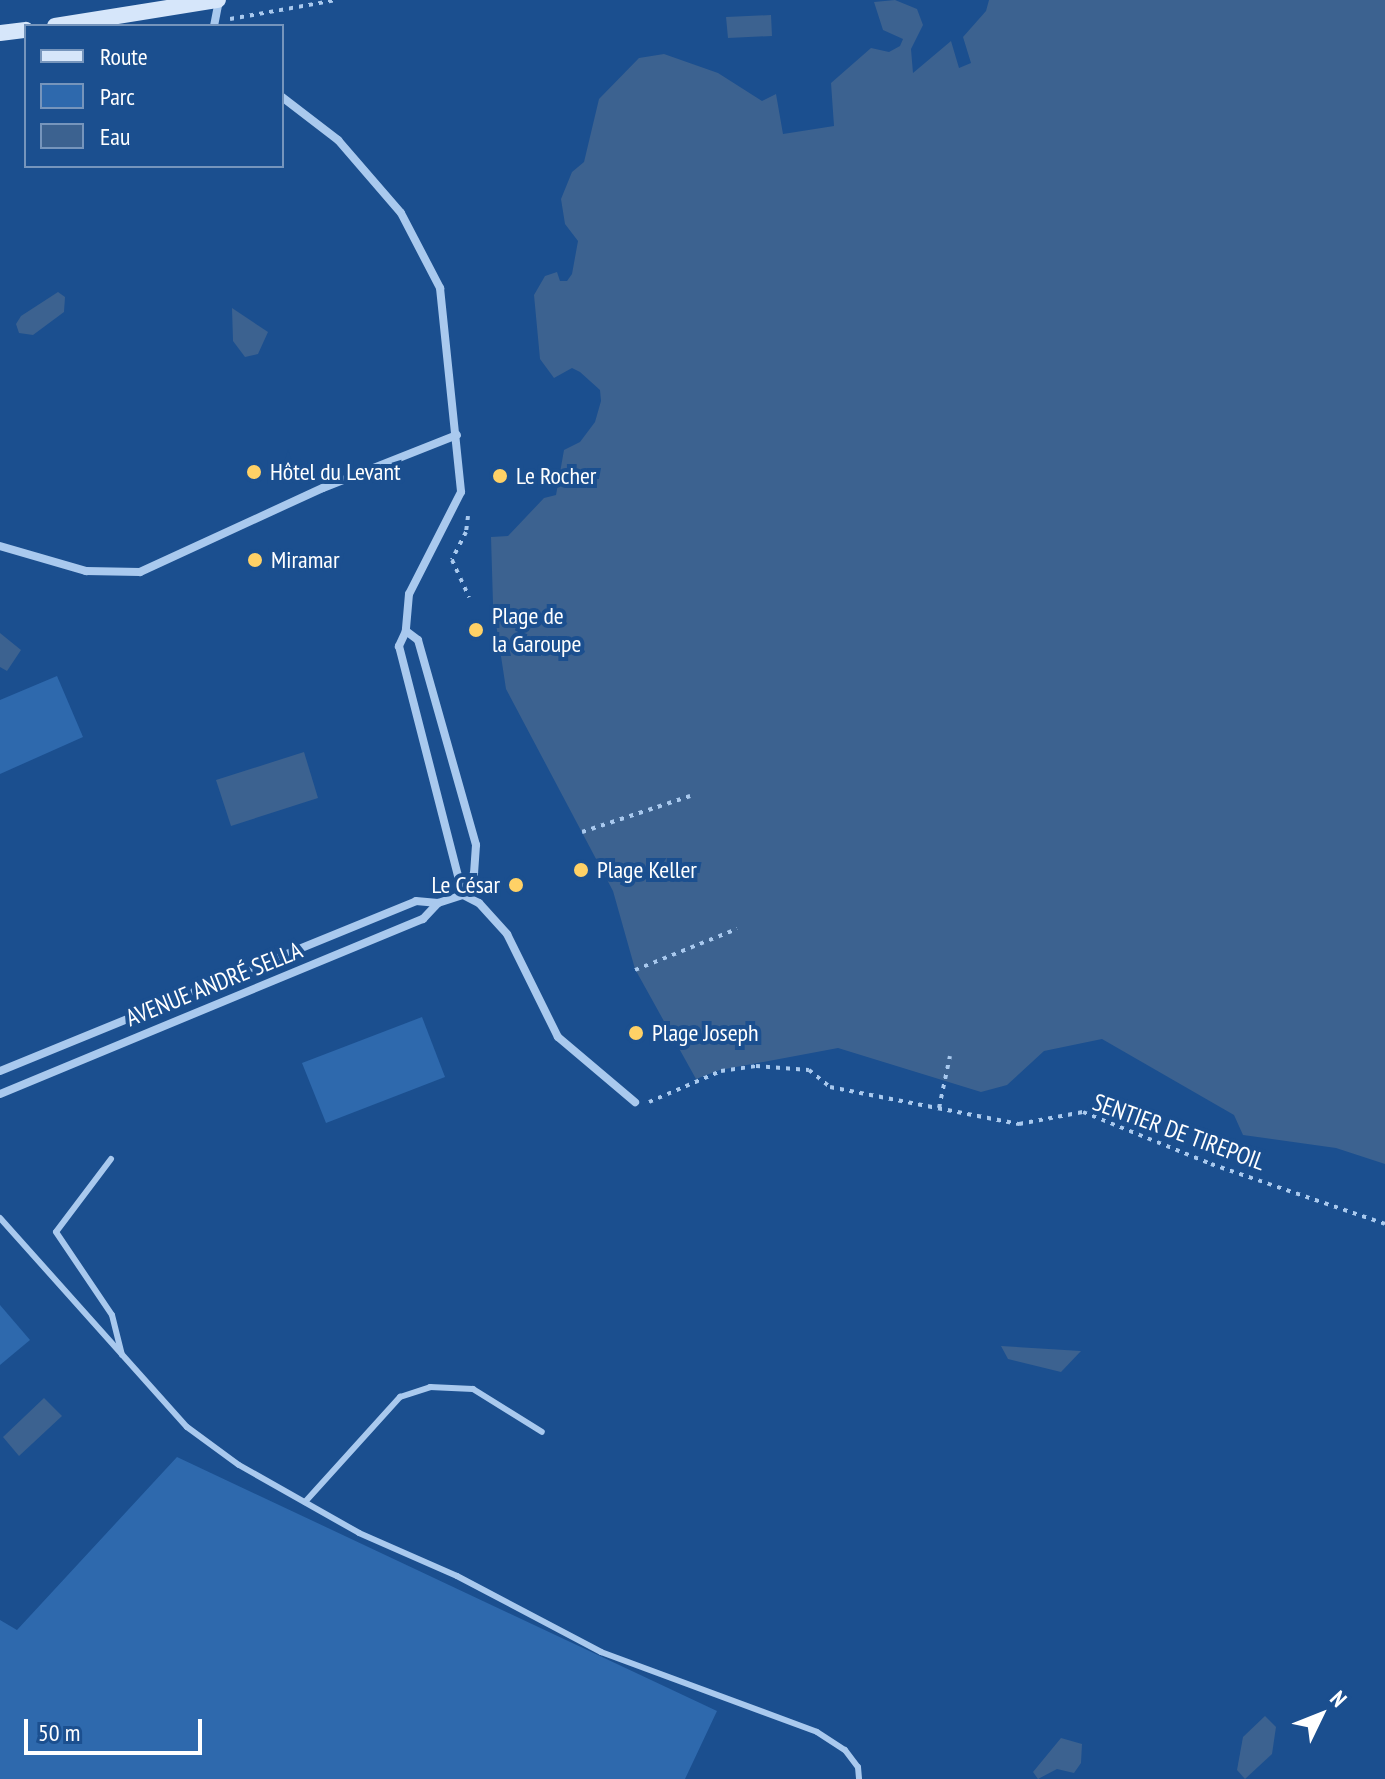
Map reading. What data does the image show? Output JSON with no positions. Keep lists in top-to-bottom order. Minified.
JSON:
{"streets":{"street":["AVENUE ANDRÉ SELLA"],"path":["SENTIER DE TIREPOIL"]},"places":["Hôtel du Levant","Le Rocher","Miramar","Plage de la Garoupe","Plage Keller","Le César","Plage Joseph"],"legend":["Route","Parc","Eau"],"scale_bar":"50 m","north":"top right"}
